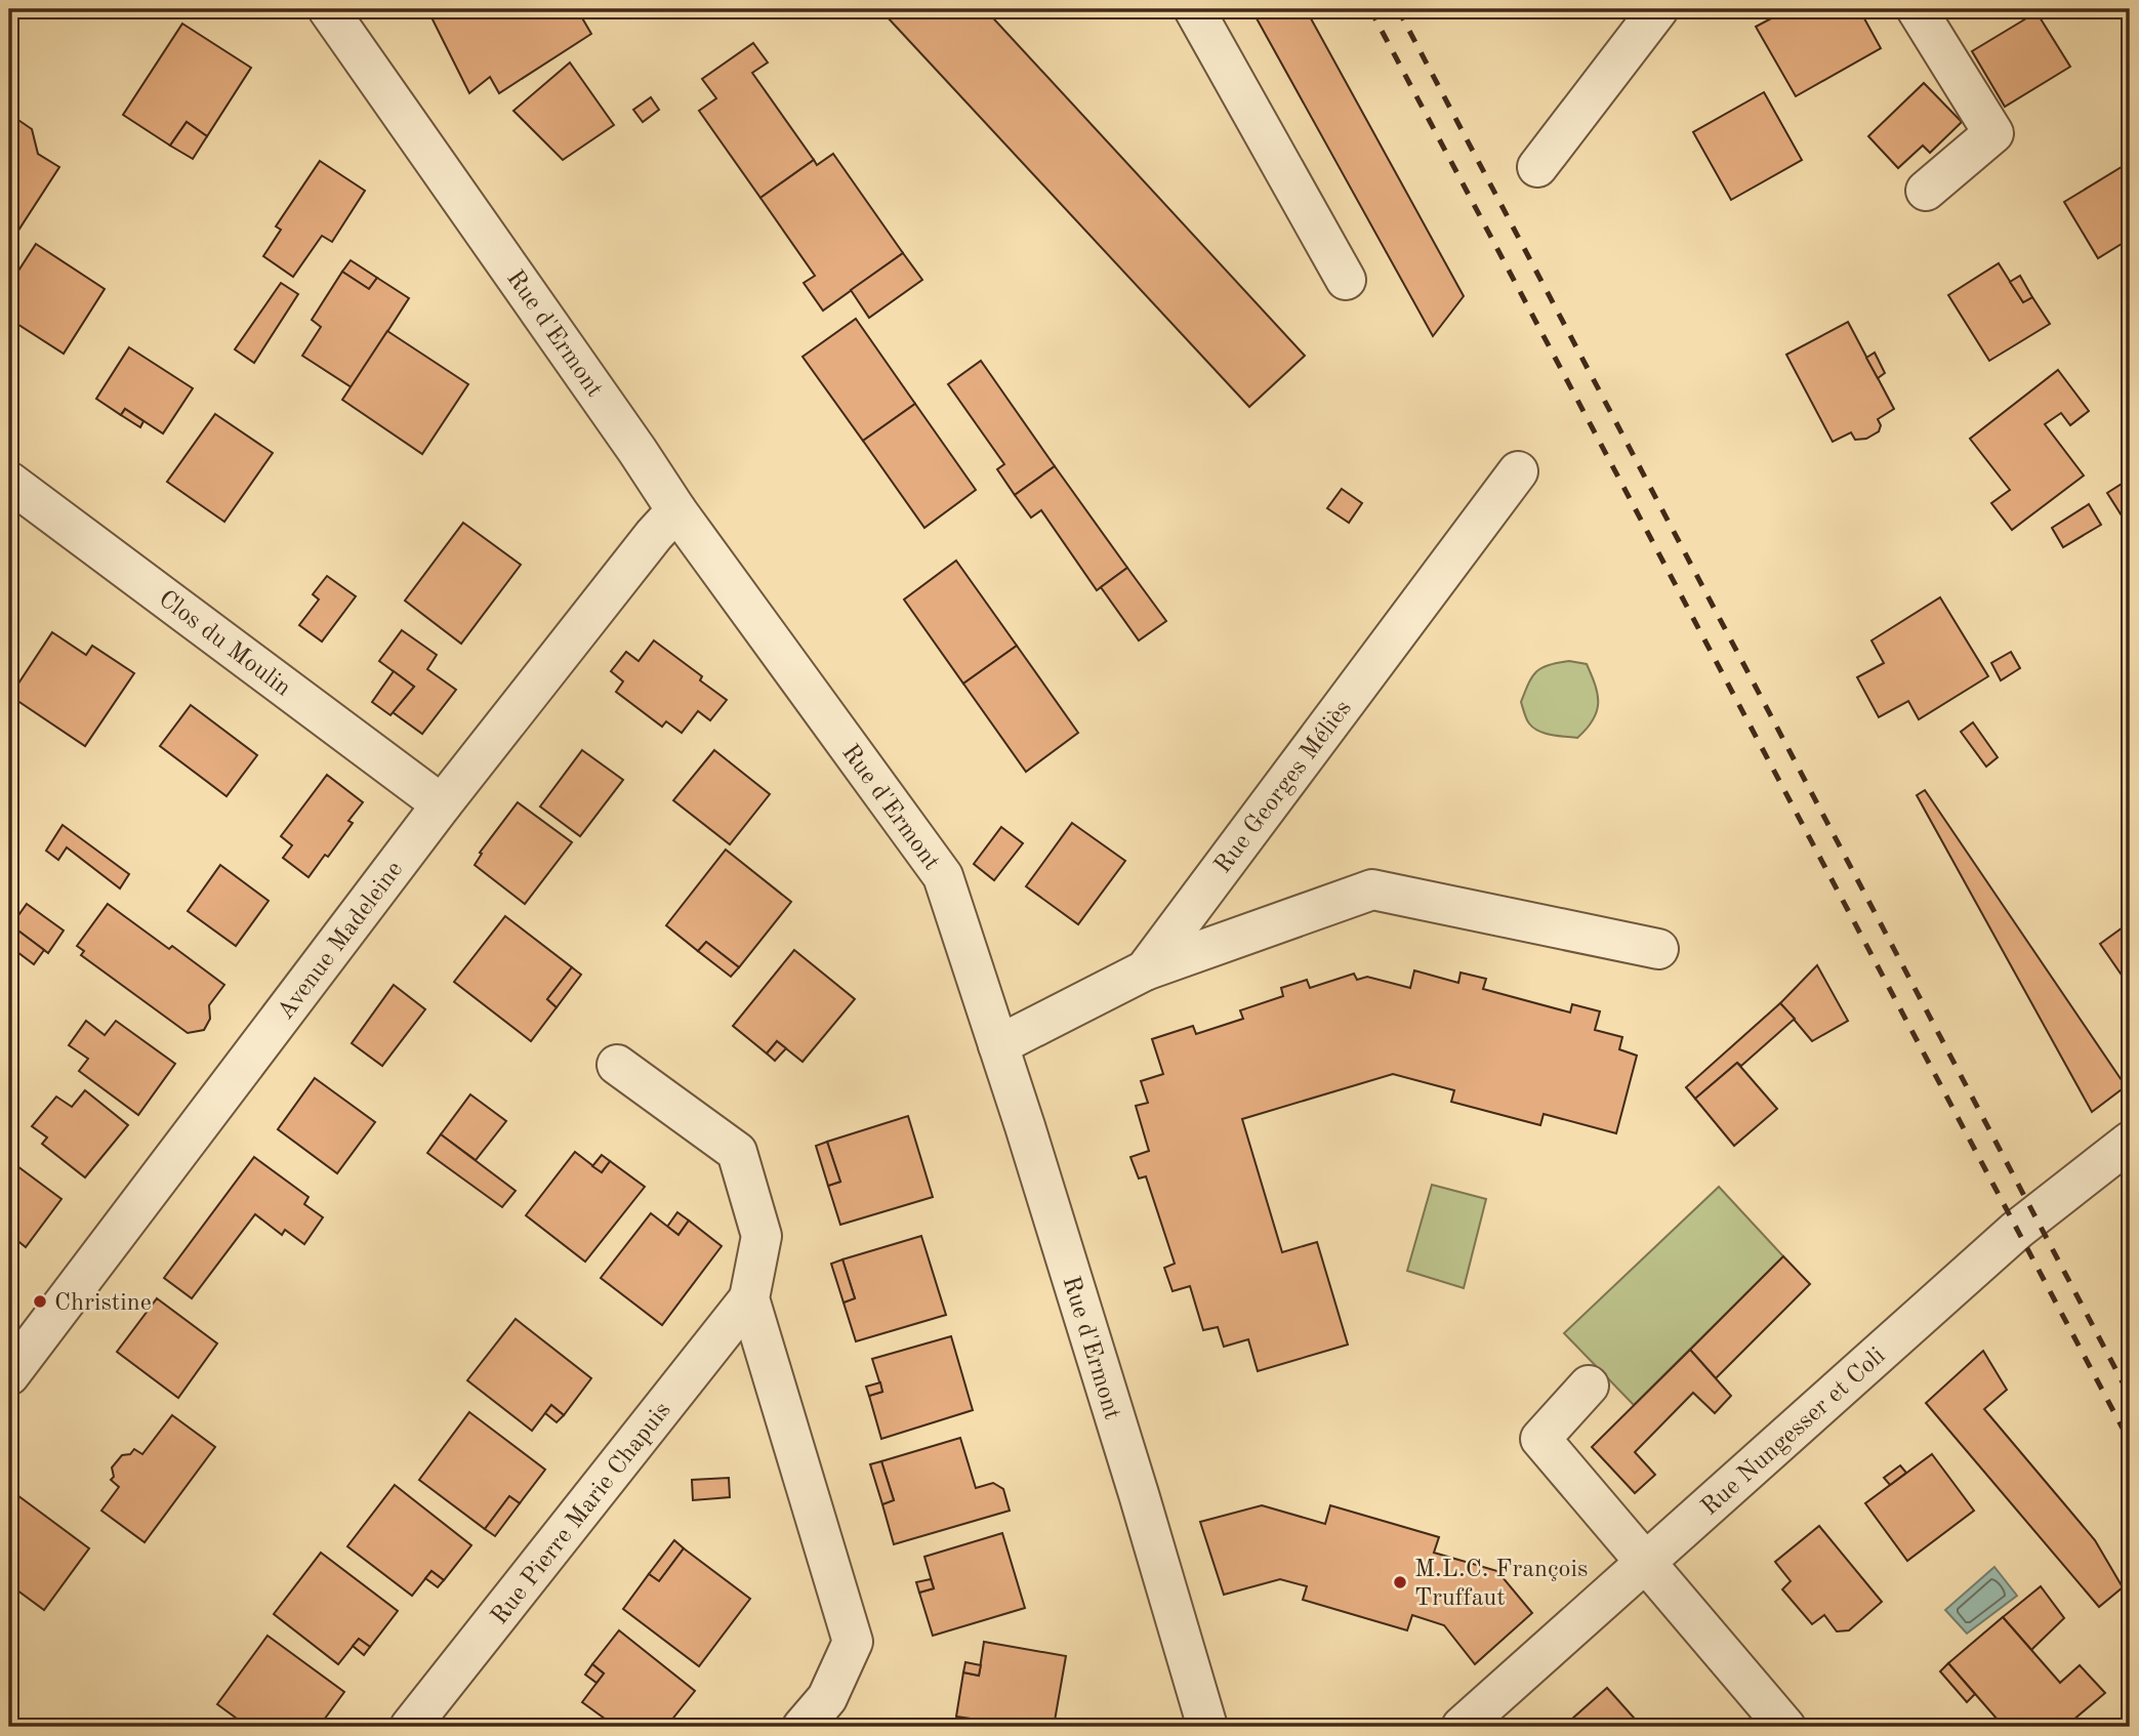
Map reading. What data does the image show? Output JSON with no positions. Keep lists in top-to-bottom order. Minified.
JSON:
{"streets":{"street":["Rue d'Ermont","Clos du Moulin","Rue Georges Méliès","Avenue Madeleine","Rue Nungesser et Coli","Rue Pierre Marie Chapuis"]},"crossings":[["Rue d'Ermont","Rue Georges Méliès"],["Rue d'Ermont","Avenue Madeleine"],["Clos du Moulin","Avenue Madeleine"]],"places":["Christine","M.L.C. François Truffaut"]}
